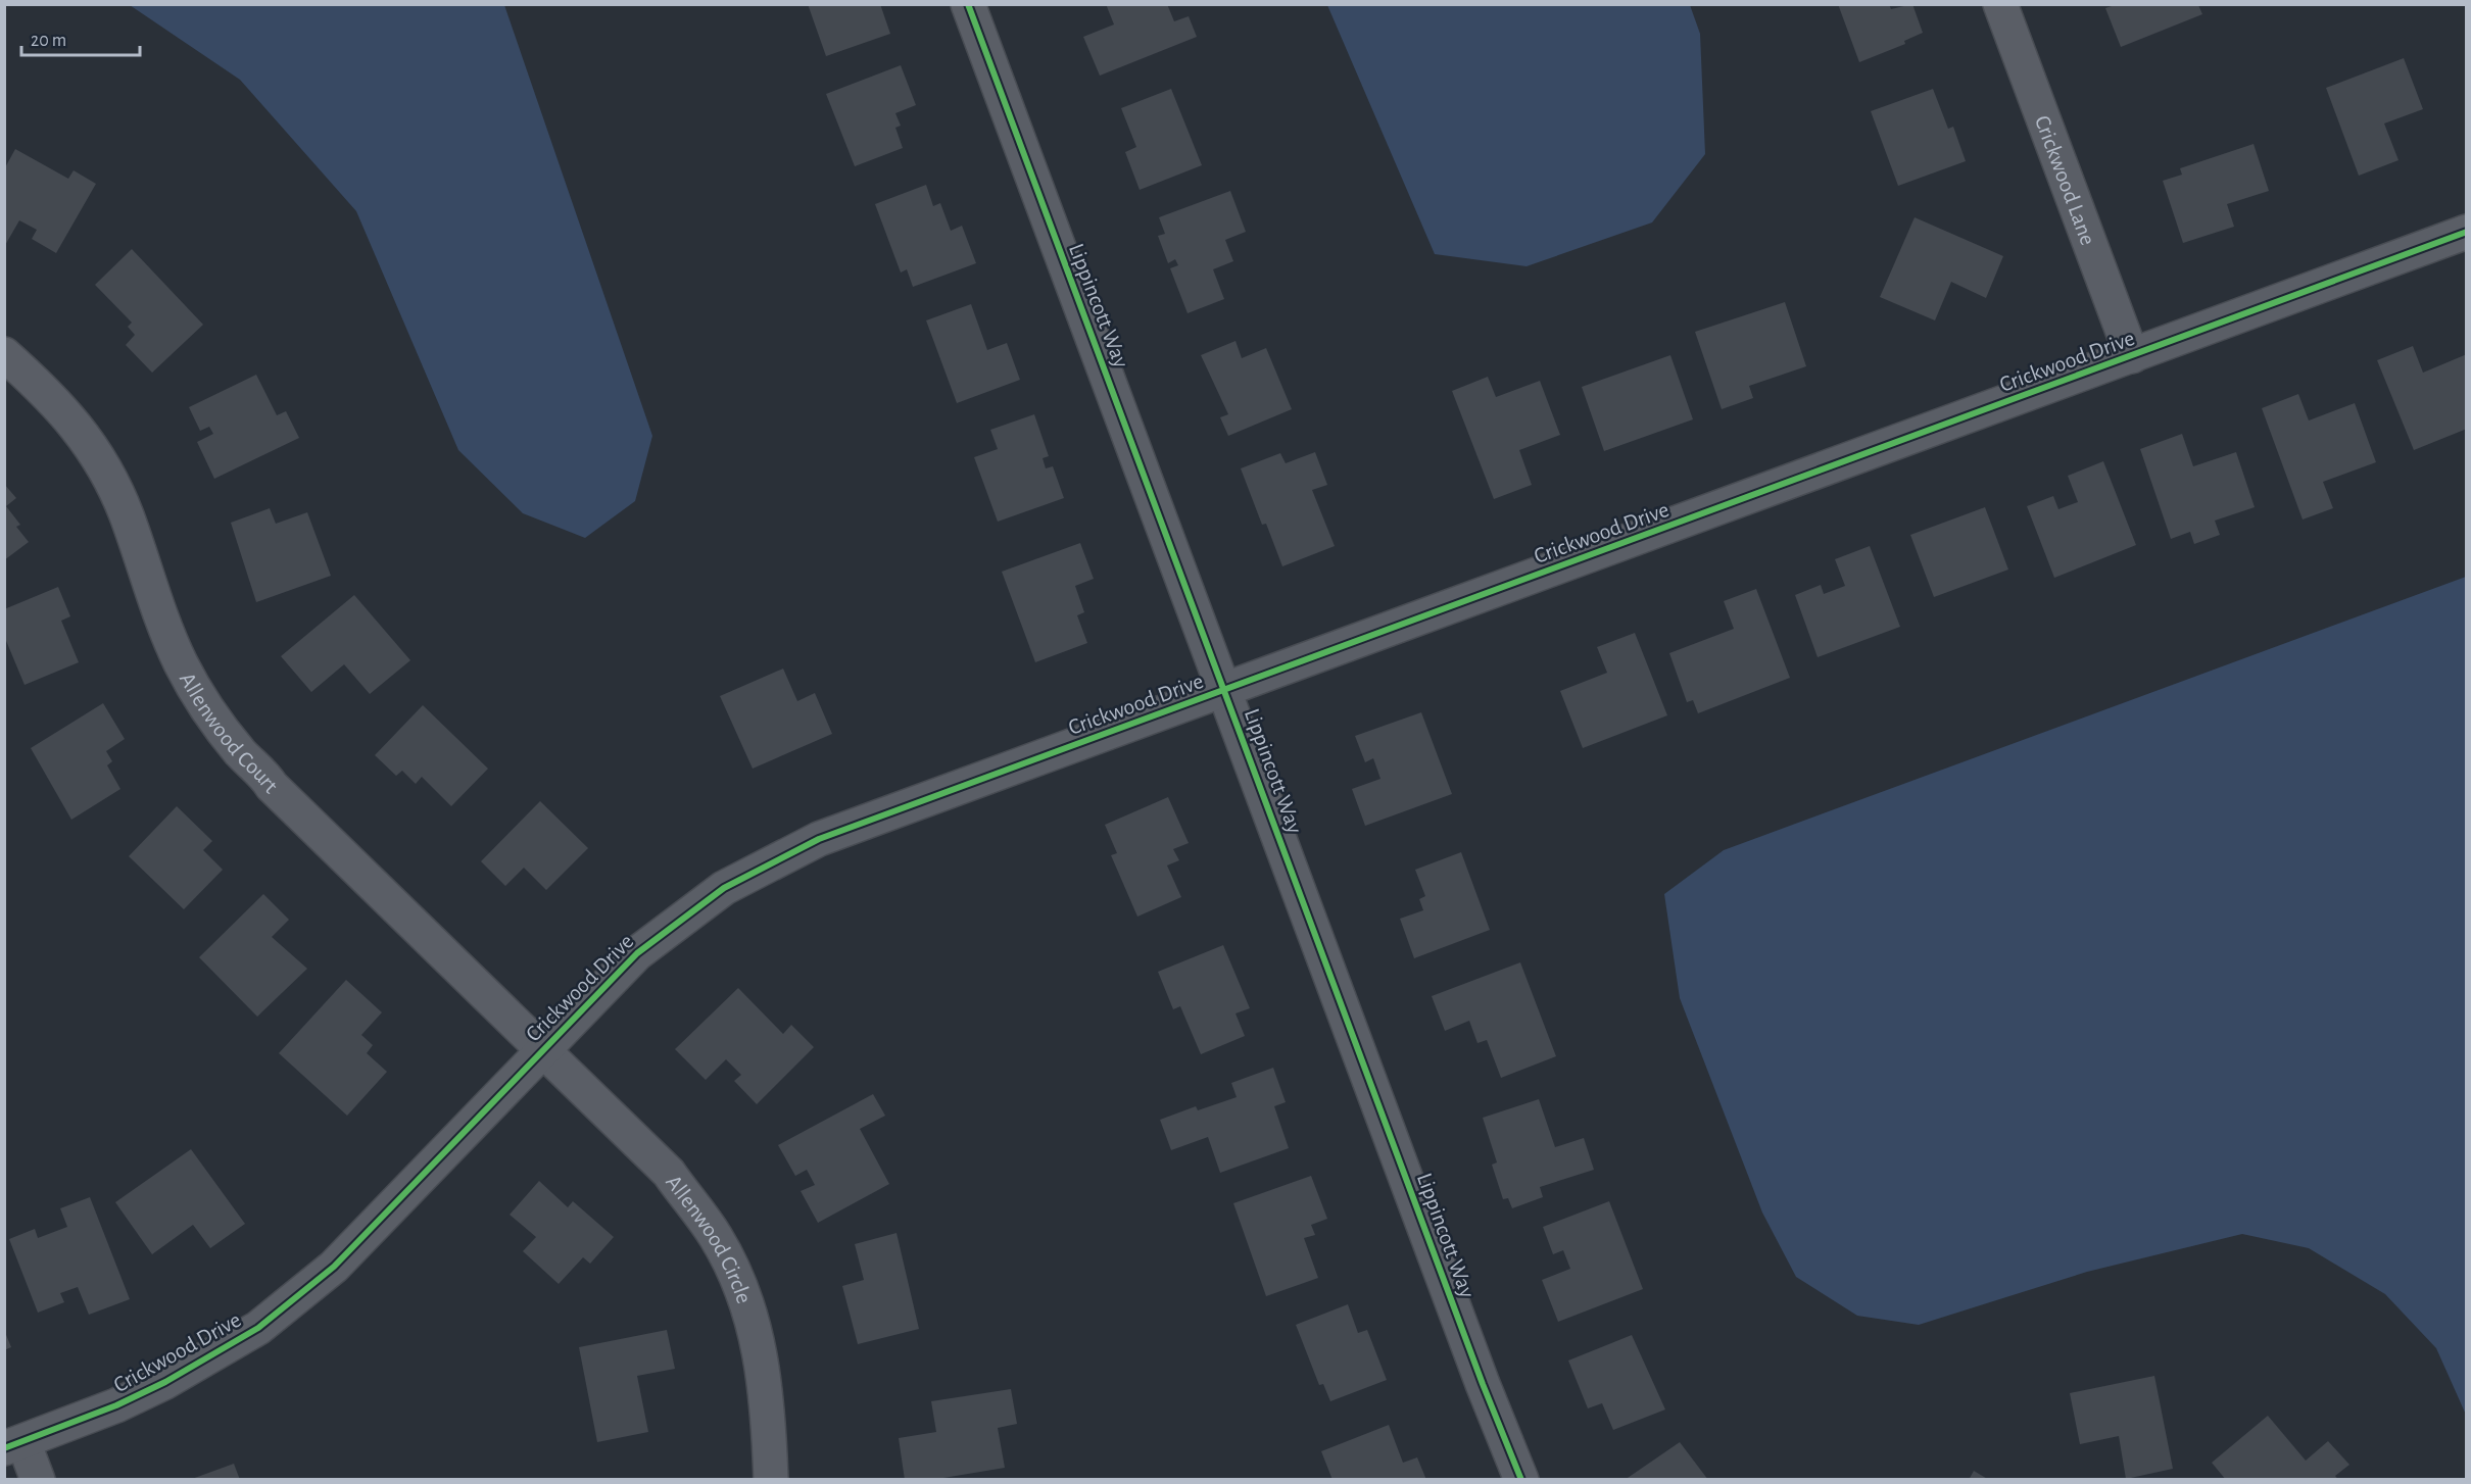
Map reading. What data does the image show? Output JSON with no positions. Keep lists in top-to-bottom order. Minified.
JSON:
{"streets":{"street":["Crickwood Lane","Lippincott Way","Crickwood Drive","Allenwood Court","Allenwood Circle"]},"crossings":[["Crickwood Lane","Crickwood Drive"],["Lippincott Way","Crickwood Drive"],["Crickwood Drive","Allenwood Court"],["Crickwood Drive","Allenwood Circle"],["Allenwood Court","Allenwood Circle"]],"scale_bar":"20 m"}
